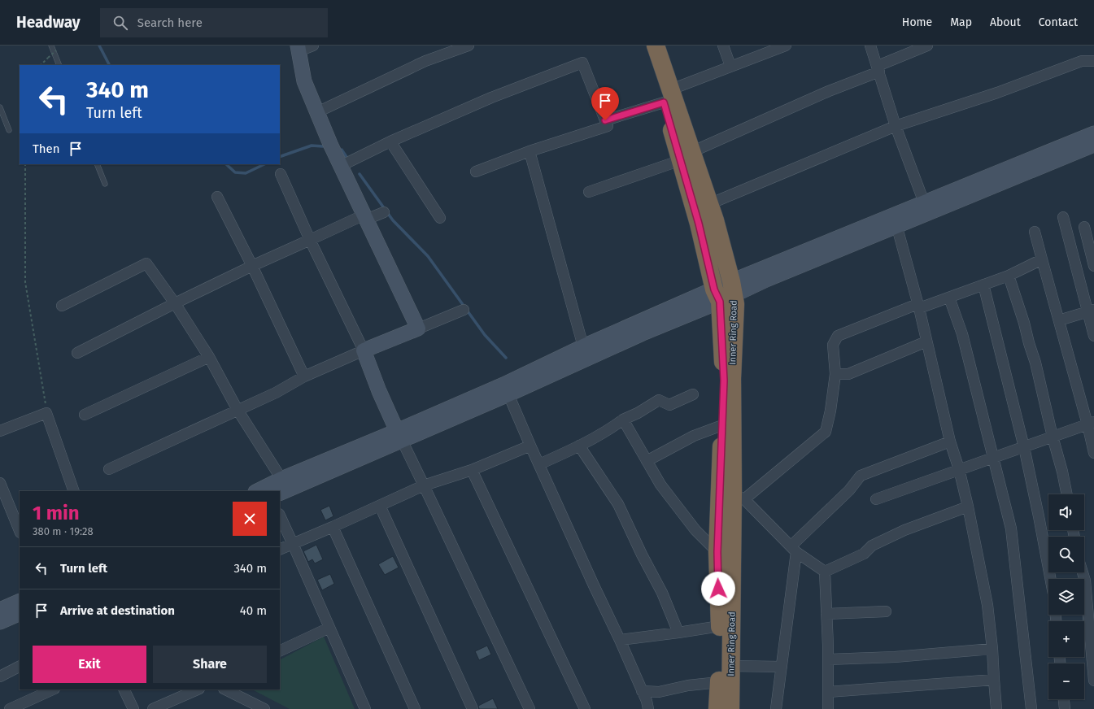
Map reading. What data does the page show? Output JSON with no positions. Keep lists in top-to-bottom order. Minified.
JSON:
{"streets":{"highway":["Inner Ring Road"]},"page":{"header":"Headway","search":"Search here","nav":["Home","Map","About","Contact"],"turn":["340 m","Turn left"],"then":"Then","heading":["1 min","380 m · 19:28"],"map_buttons":["+","−"],"list":[{"name":"Turn left","value":"340 m"},{"name":"Arrive at destination","value":"40 m"}],"buttons":["Exit","Share"]}}
